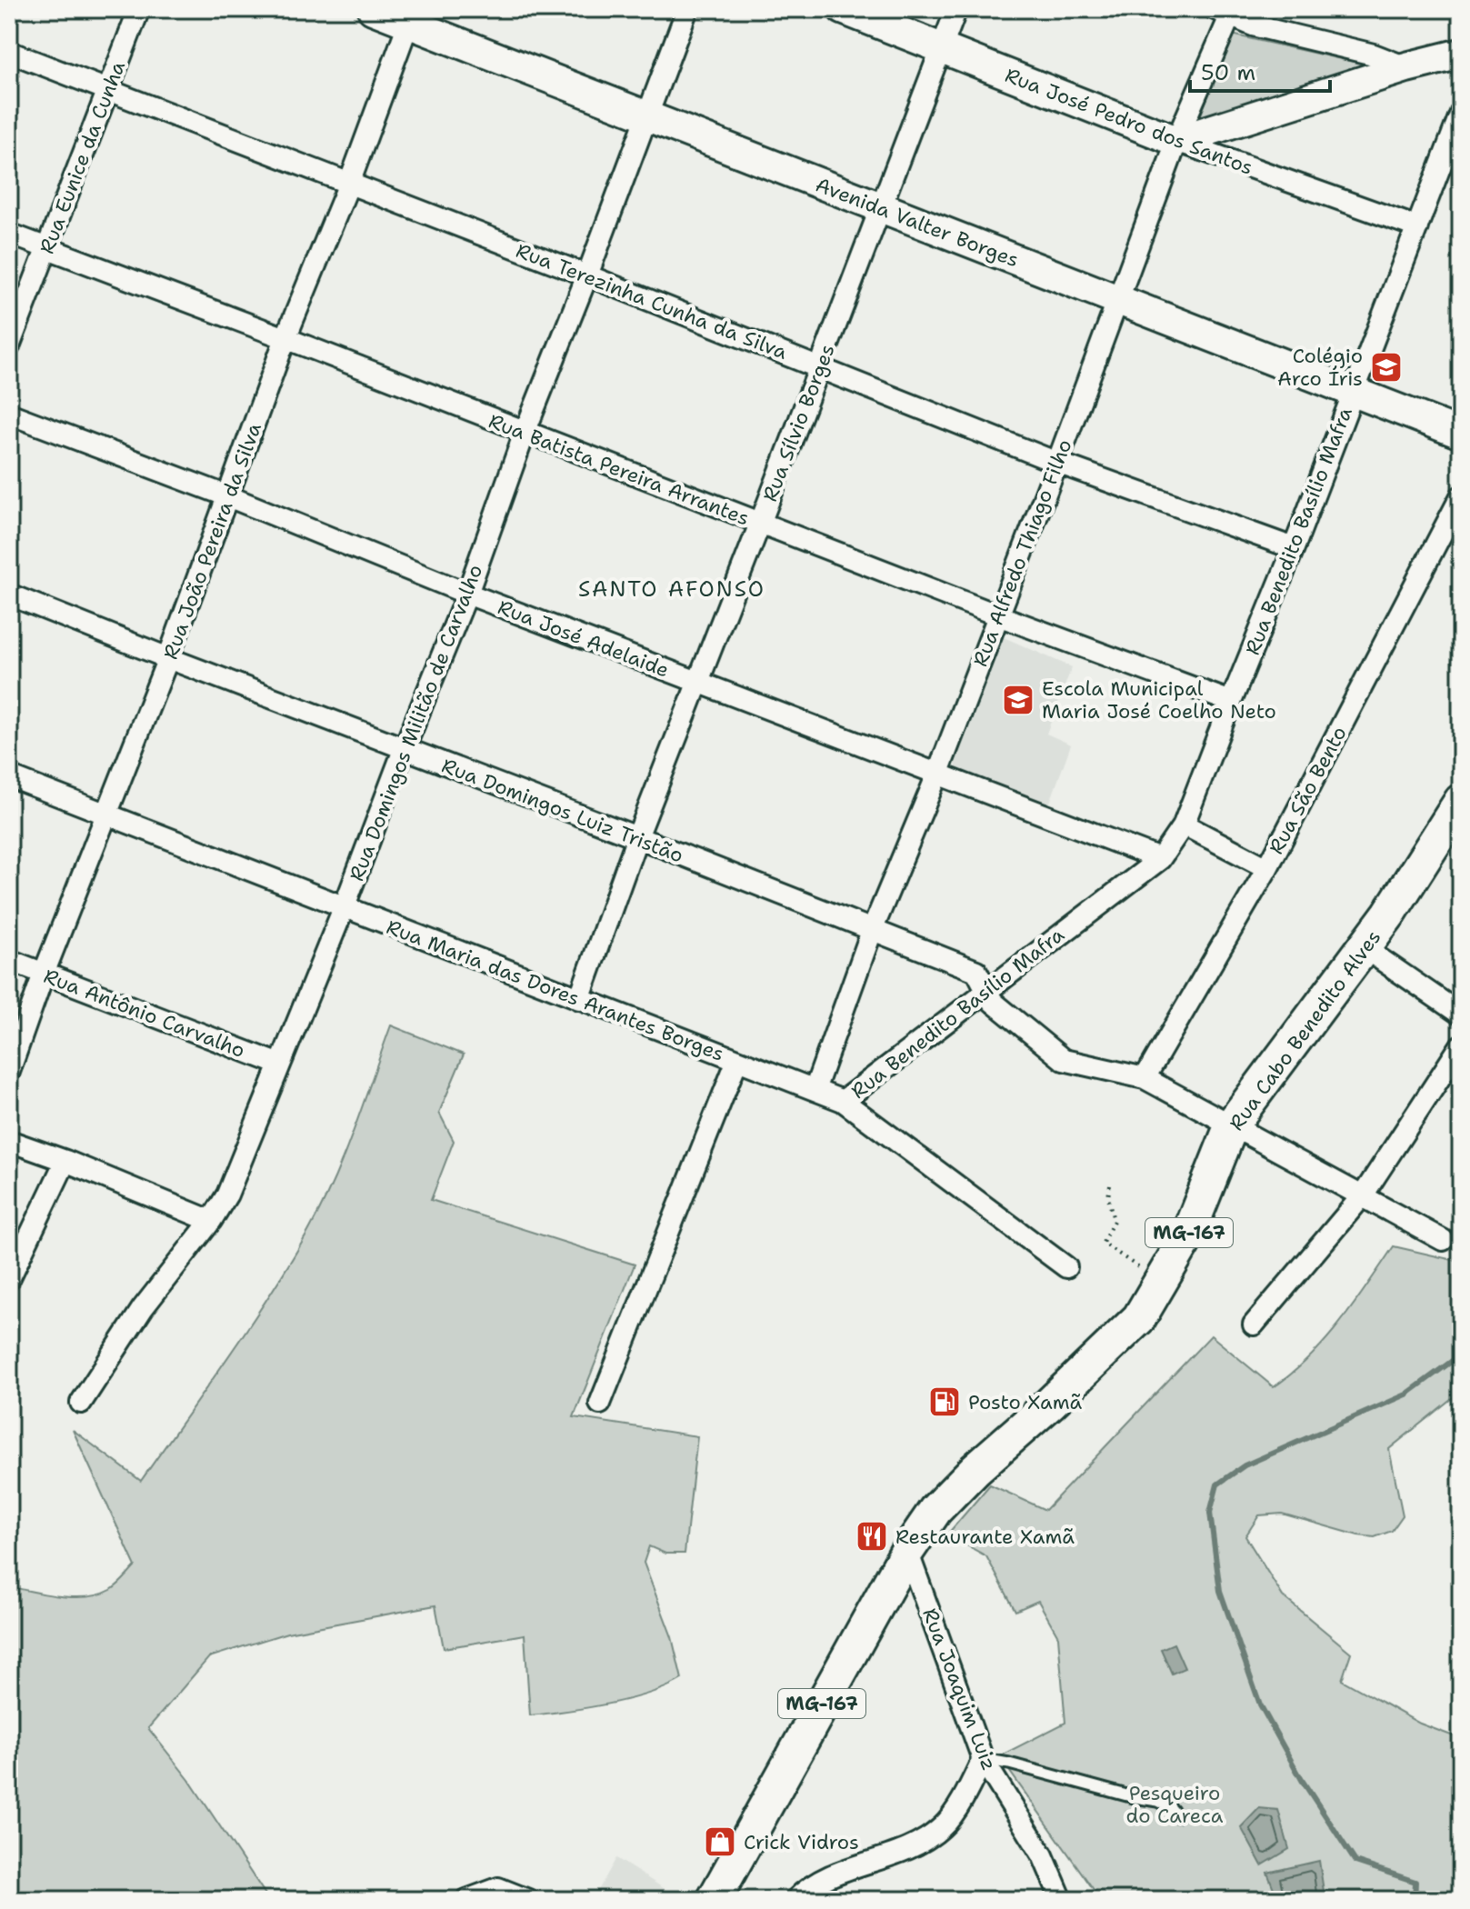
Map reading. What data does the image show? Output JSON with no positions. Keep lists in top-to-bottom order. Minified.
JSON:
{"streets":{"main road":["Rua Cabo Benedito Alves","MG-167"],"street":["Rua José Pedro dos Santos","Rua Eunice da Cunha","Avenida Valter Borges","Rua Terezinha Cunha da Silva","Rua Sílvio Borges","Rua Batista Pereira Arrantes","Rua Benedito Basílio Mafra","Rua João Pereira da Silva","Rua Alfredo Thiago Filho","Rua José Adelaide","Rua Domingos Militão de Carvalho","Rua São Bento","Rua Domingos Luiz Tristão","Rua Maria das Dores Arantes Borges","Rua Antônio Carvalho","Rua Joaquim Luiz"]},"crossings":[["Rua José Pedro dos Santos","Rua Sílvio Borges"],["Rua José Pedro dos Santos","Rua Benedito Basílio Mafra"],["Rua José Pedro dos Santos","Rua Alfredo Thiago Filho"],["Rua Eunice da Cunha","Rua Terezinha Cunha da Silva"],["Rua Eunice da Cunha","Rua Batista Pereira Arrantes"],["Avenida Valter Borges","Rua Sílvio Borges"],["Avenida Valter Borges","Rua Benedito Basílio Mafra"],["Avenida Valter Borges","Rua João Pereira da Silva"],["Avenida Valter Borges","Rua Alfredo Thiago Filho"],["Avenida Valter Borges","Rua Domingos Militão de Carvalho"],["Rua Terezinha Cunha da Silva","Rua Sílvio Borges"],["Rua Terezinha Cunha da Silva","Rua Benedito Basílio Mafra"],["Rua Terezinha Cunha da Silva","Rua João Pereira da Silva"],["Rua Terezinha Cunha da Silva","Rua Alfredo Thiago Filho"],["Rua Terezinha Cunha da Silva","Rua Domingos Militão de Carvalho"],["Rua Sílvio Borges","Rua Batista Pereira Arrantes"],["Rua Sílvio Borges","Rua José Adelaide"],["Rua Sílvio Borges","Rua Domingos Luiz Tristão"],["Rua Sílvio Borges","Rua Maria das Dores Arantes Borges"],["Rua Batista Pereira Arrantes","Rua Benedito Basílio Mafra"],["Rua Batista Pereira Arrantes","Rua João Pereira da Silva"],["Rua Batista Pereira Arrantes","Rua Alfredo Thiago Filho"],["Rua Batista Pereira Arrantes","Rua Domingos Militão de Carvalho"],["Rua Benedito Basílio Mafra","Rua José Adelaide"],["Rua Benedito Basílio Mafra","Rua Domingos Luiz Tristão"],["Rua Benedito Basílio Mafra","Rua Maria das Dores Arantes Borges"],["Rua João Pereira da Silva","Rua José Adelaide"],["Rua João Pereira da Silva","Rua Domingos Luiz Tristão"],["Rua João Pereira da Silva","Rua Maria das Dores Arantes Borges"],["Rua João Pereira da Silva","Rua Antônio Carvalho"],["Rua Alfredo Thiago Filho","Rua José Adelaide"],["Rua Alfredo Thiago Filho","Rua Domingos Luiz Tristão"],["Rua Alfredo Thiago Filho","Rua Maria das Dores Arantes Borges"],["Rua José Adelaide","Rua Domingos Militão de Carvalho"],["Rua Domingos Militão de Carvalho","Rua Domingos Luiz Tristão"],["Rua Domingos Militão de Carvalho","Rua Maria das Dores Arantes Borges"],["Rua Domingos Militão de Carvalho","Rua Antônio Carvalho"],["Rua São Bento","Rua Domingos Luiz Tristão"],["Rua Domingos Luiz Tristão","Rua Cabo Benedito Alves"],["Rua Cabo Benedito Alves","Rua Joaquim Luiz"]],"districts":["SANTO AFONSO"],"parks":["Pesqueiro do Careca"],"places":{"school or university":["Colégio Arco Íris","Escola Municipal Maria José Coelho Neto"],"fuel station":["Posto Xamã"],"restaurant":["Restaurante Xamã"],"shop":["Crick Vidros"]},"scale_bar":"50 m"}
